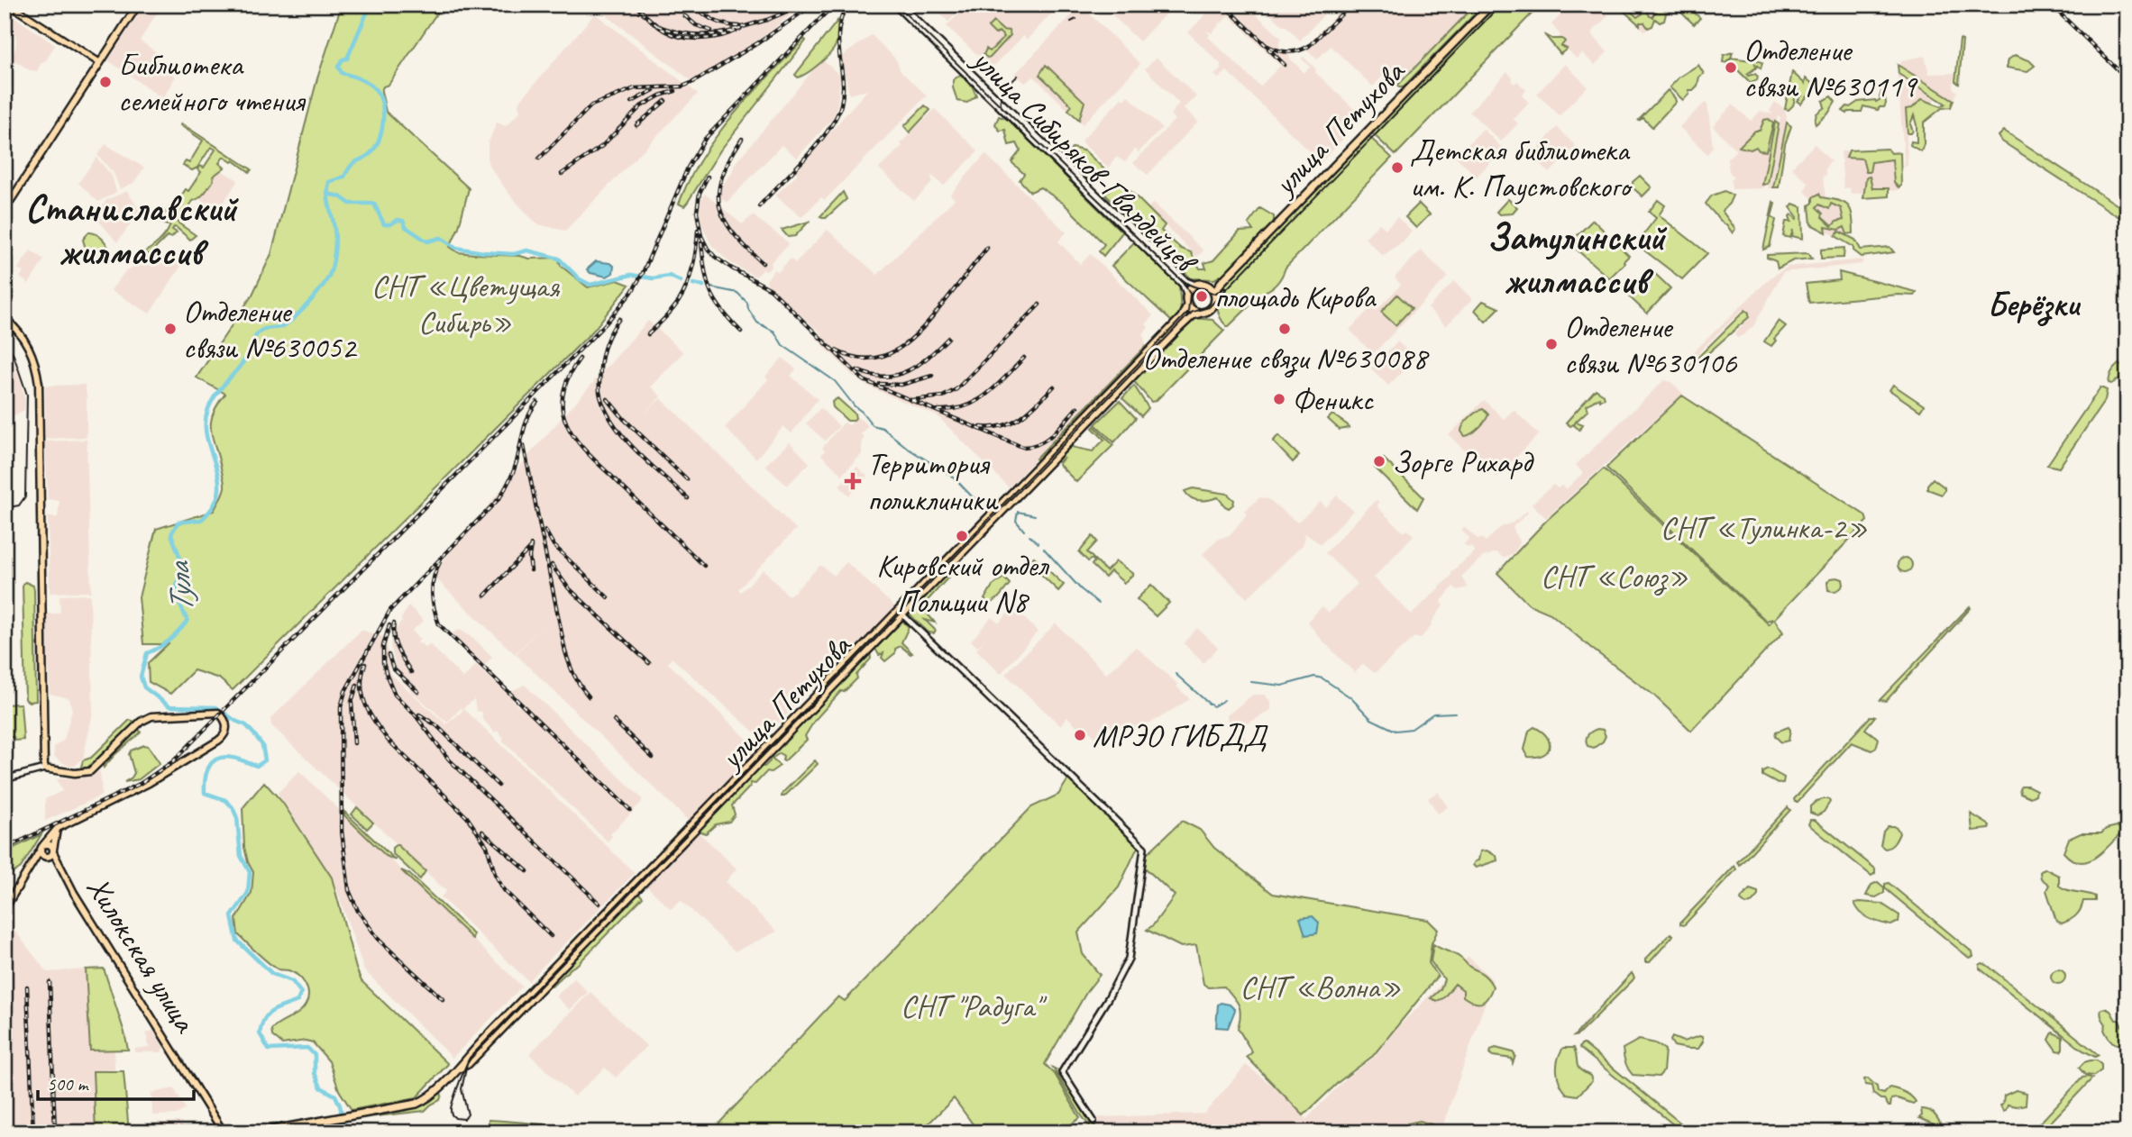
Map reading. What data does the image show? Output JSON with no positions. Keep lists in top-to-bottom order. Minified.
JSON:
{"streets":{"highway":["улица Петухова"],"main road":["улица Сибиряков-Гвардейцев","Хилокская улица"]},"crossings":[["улица Петухова","улица Сибиряков-Гвардейцев"]],"districts":["Станиславский жилмассив","Затулинский жилмассив","Берёзки"],"water":["Тула"],"parks":["СНТ «Цветущая Сибирь»","СНТ «Тулинка-2»","СНТ «Союз»","СНТ «Волна»","СНТ \"Радуга\""],"places":{"other":["Отделение связи №630119","Библиотека семейного чтения","Детская библиотека им. К. Паустовского","площадь Кирова","Отделение связи №630052","Отделение связи №630088","Отделение связи №630106","Феникс","Зорге Рихард","Кировский отдел Полиции N8","МРЭО ГИБДД"],"health":["Территория поликлиники"]},"scale_bar":"500 m"}
